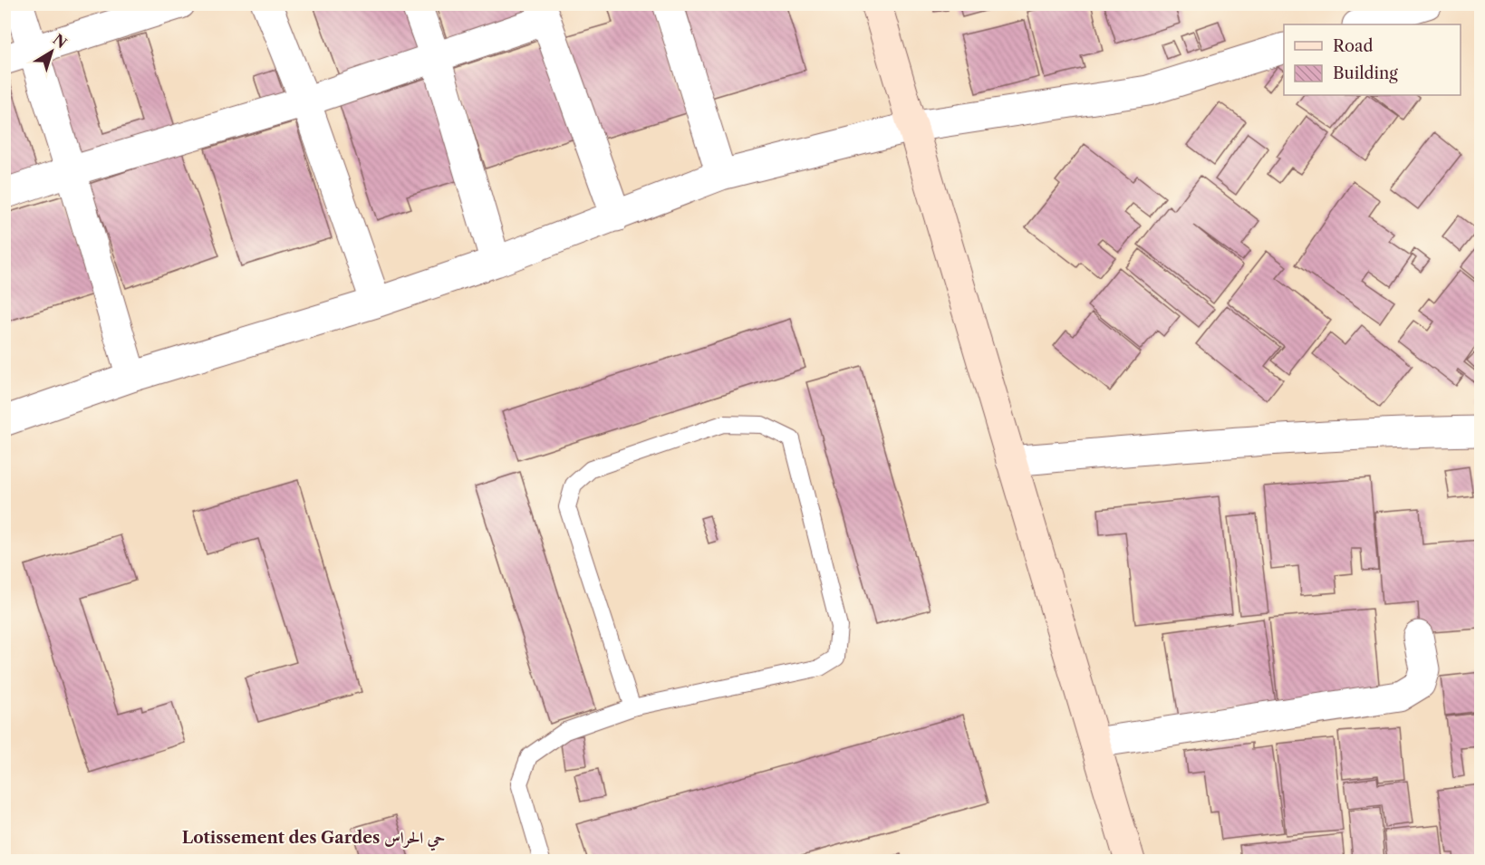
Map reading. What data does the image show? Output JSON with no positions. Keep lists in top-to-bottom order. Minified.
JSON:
{"districts":["Lotissement des Gardes حي الحراس"],"legend":["Road","Building"],"north":"top right"}
